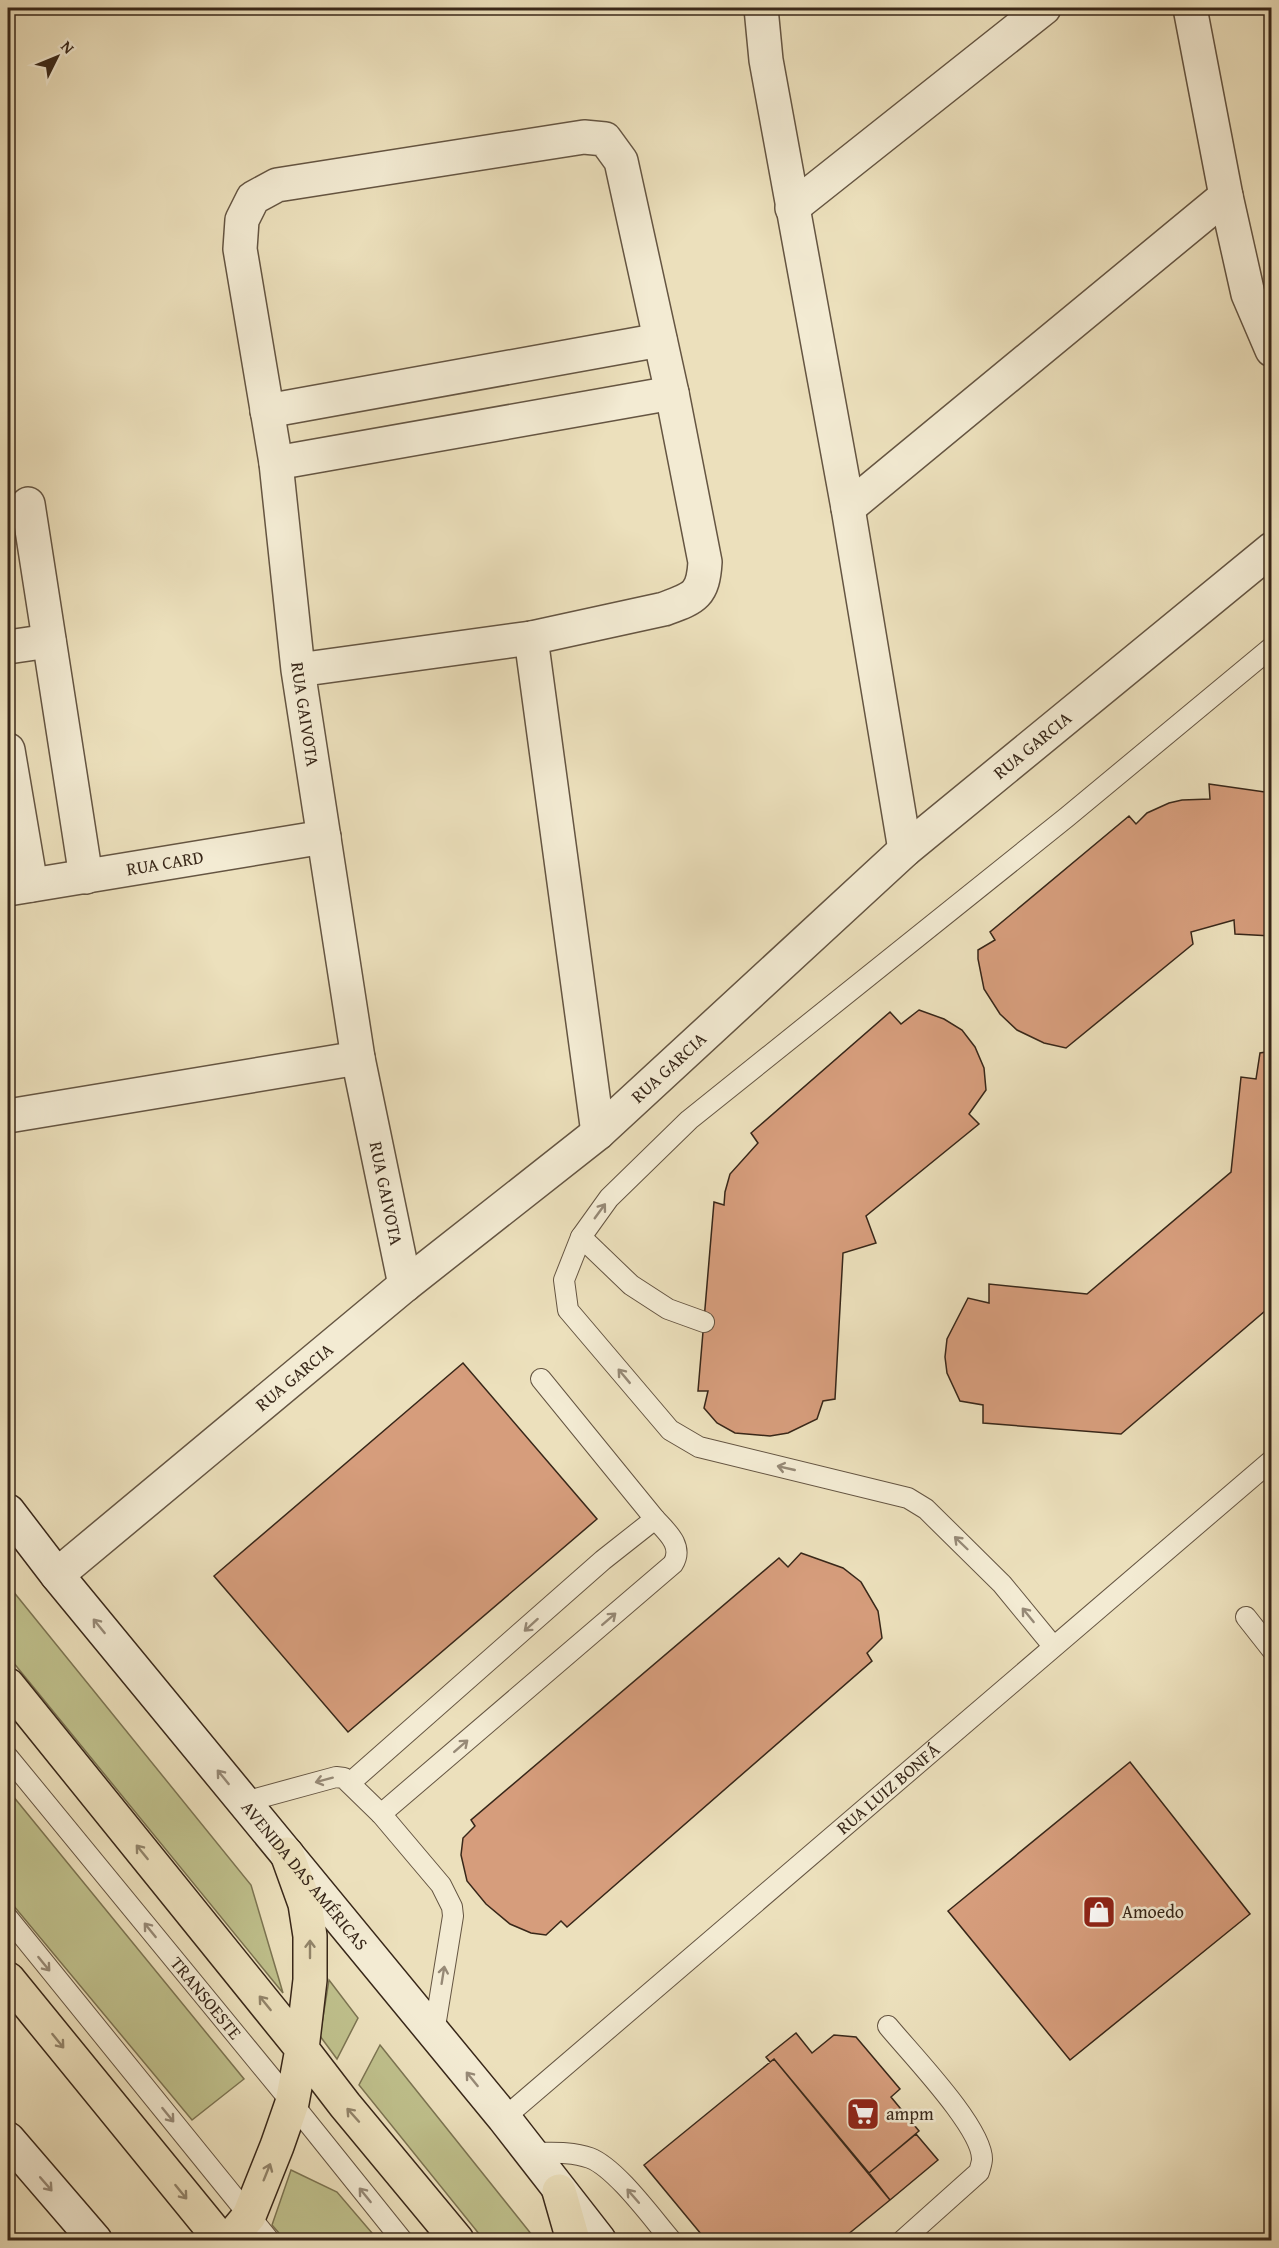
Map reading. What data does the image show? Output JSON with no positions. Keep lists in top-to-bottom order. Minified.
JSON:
{"streets":{"street":["RUA GAIVOTA","RUA GARCIA","RUA CARD","AVENIDA DAS AMÉRICAS"],"lane":["RUA LUIZ BONFÁ","TRANSOESTE"]},"crossings":[["RUA GAIVOTA","RUA GARCIA"],["RUA GAIVOTA","RUA CARD"],["RUA GARCIA","AVENIDA DAS AMÉRICAS"],["RUA LUIZ BONFÁ","AVENIDA DAS AMÉRICAS"]],"one_way":["AVENIDA DAS AMÉRICAS"],"places":{"shop":["Amoedo"],"supermarket":["ampm"]},"north":"top right"}
